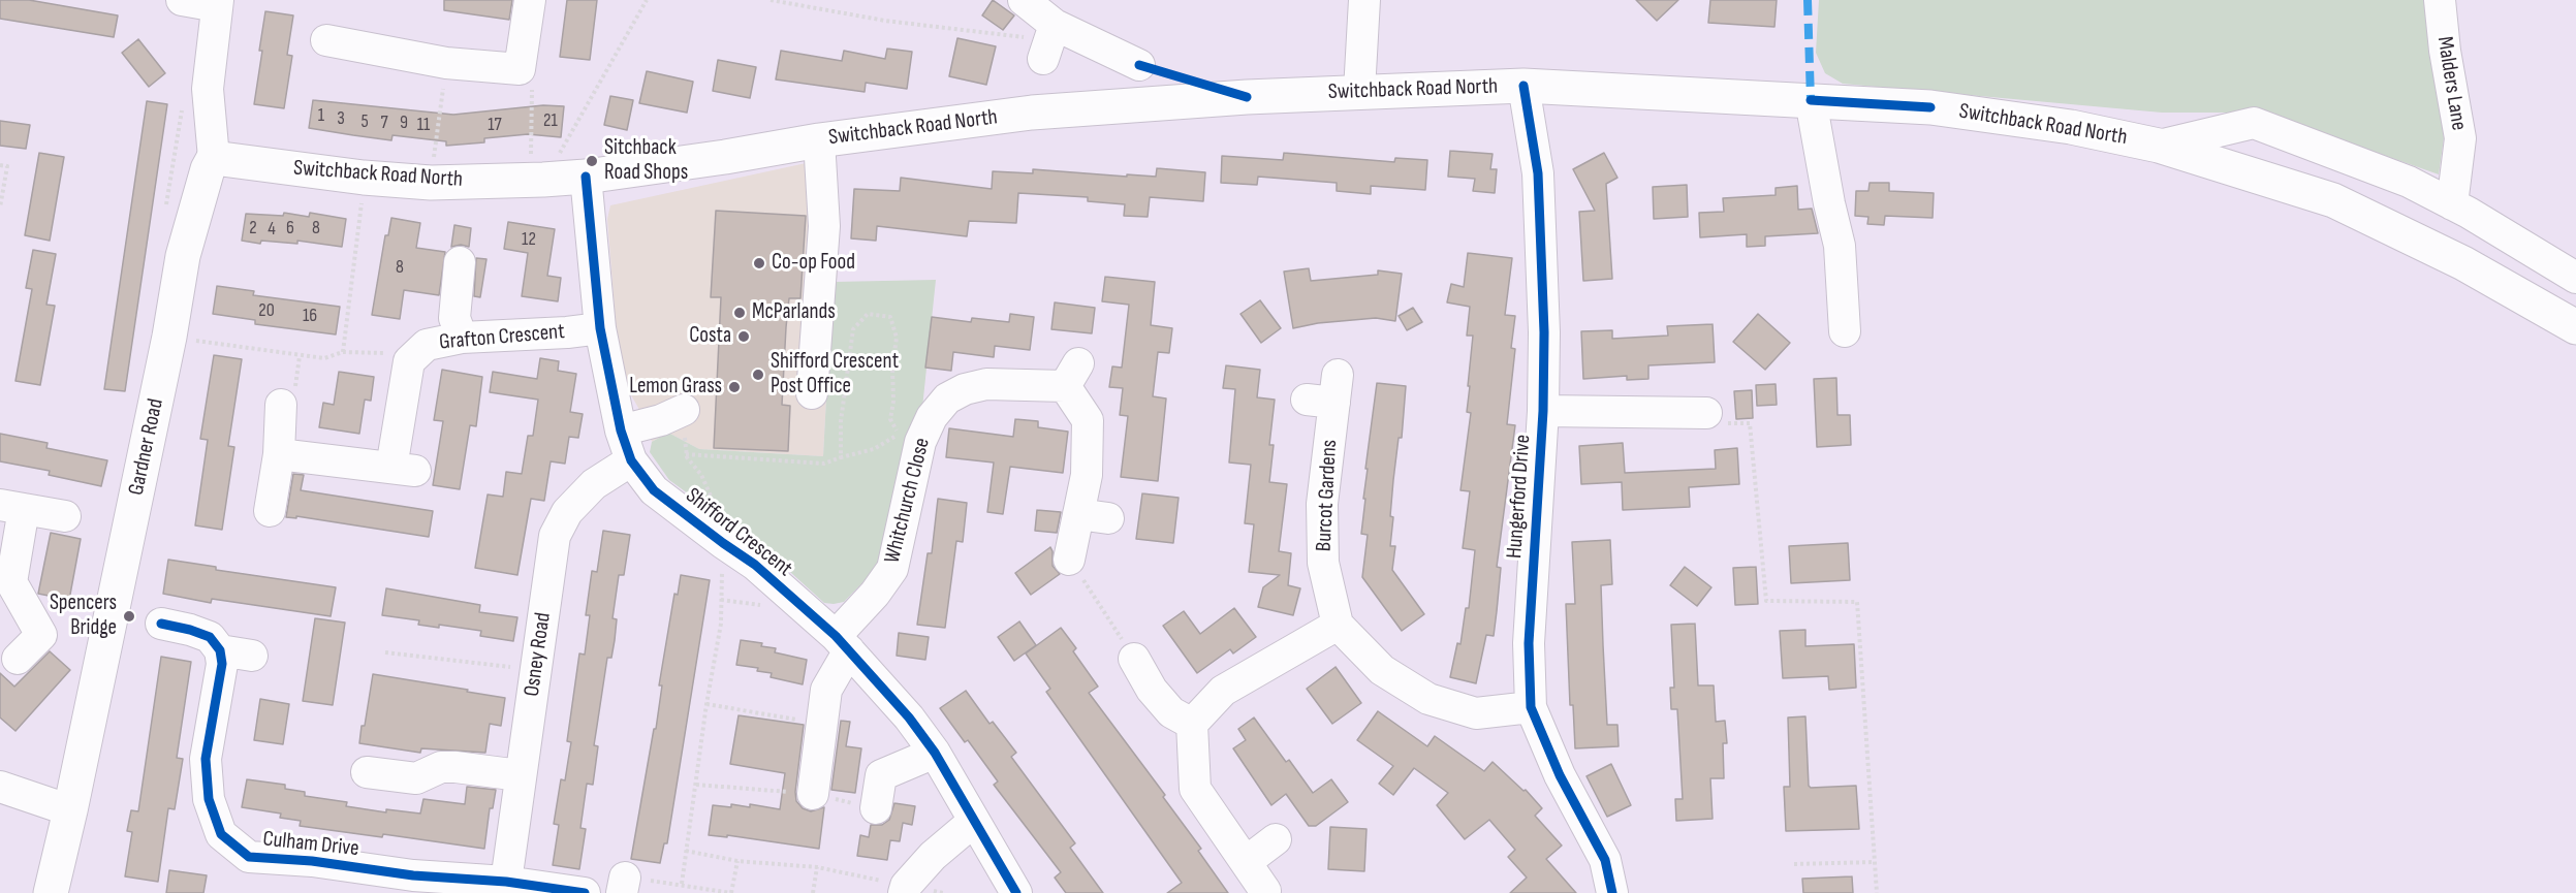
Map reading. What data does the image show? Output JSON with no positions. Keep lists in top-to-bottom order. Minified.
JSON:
{"streets":{"main road":["Switchback Road North","Gardner Road"],"street":["Malders Lane","Grafton Crescent","Burcot Gardens","Hungerford Drive","Whitchurch Close","Shifford Crescent","Osney Road","Culham Drive"]},"crossings":[["Switchback Road North","Gardner Road"],["Switchback Road North","Hungerford Drive"],["Switchback Road North","Shifford Crescent"],["Grafton Crescent","Gardner Road"],["Grafton Crescent","Shifford Crescent"],["Whitchurch Close","Shifford Crescent"],["Shifford Crescent","Osney Road"],["Osney Road","Culham Drive"]],"places":["Sitchback Road Shops","Co-op Food","McParlands","Costa","Shifford Crescent Post Office","Lemon Grass","Spencers Bridge"],"house_numbers":["1","3","21","5","7","9","11","17","2","6","8","4","12","8","20","16"]}
